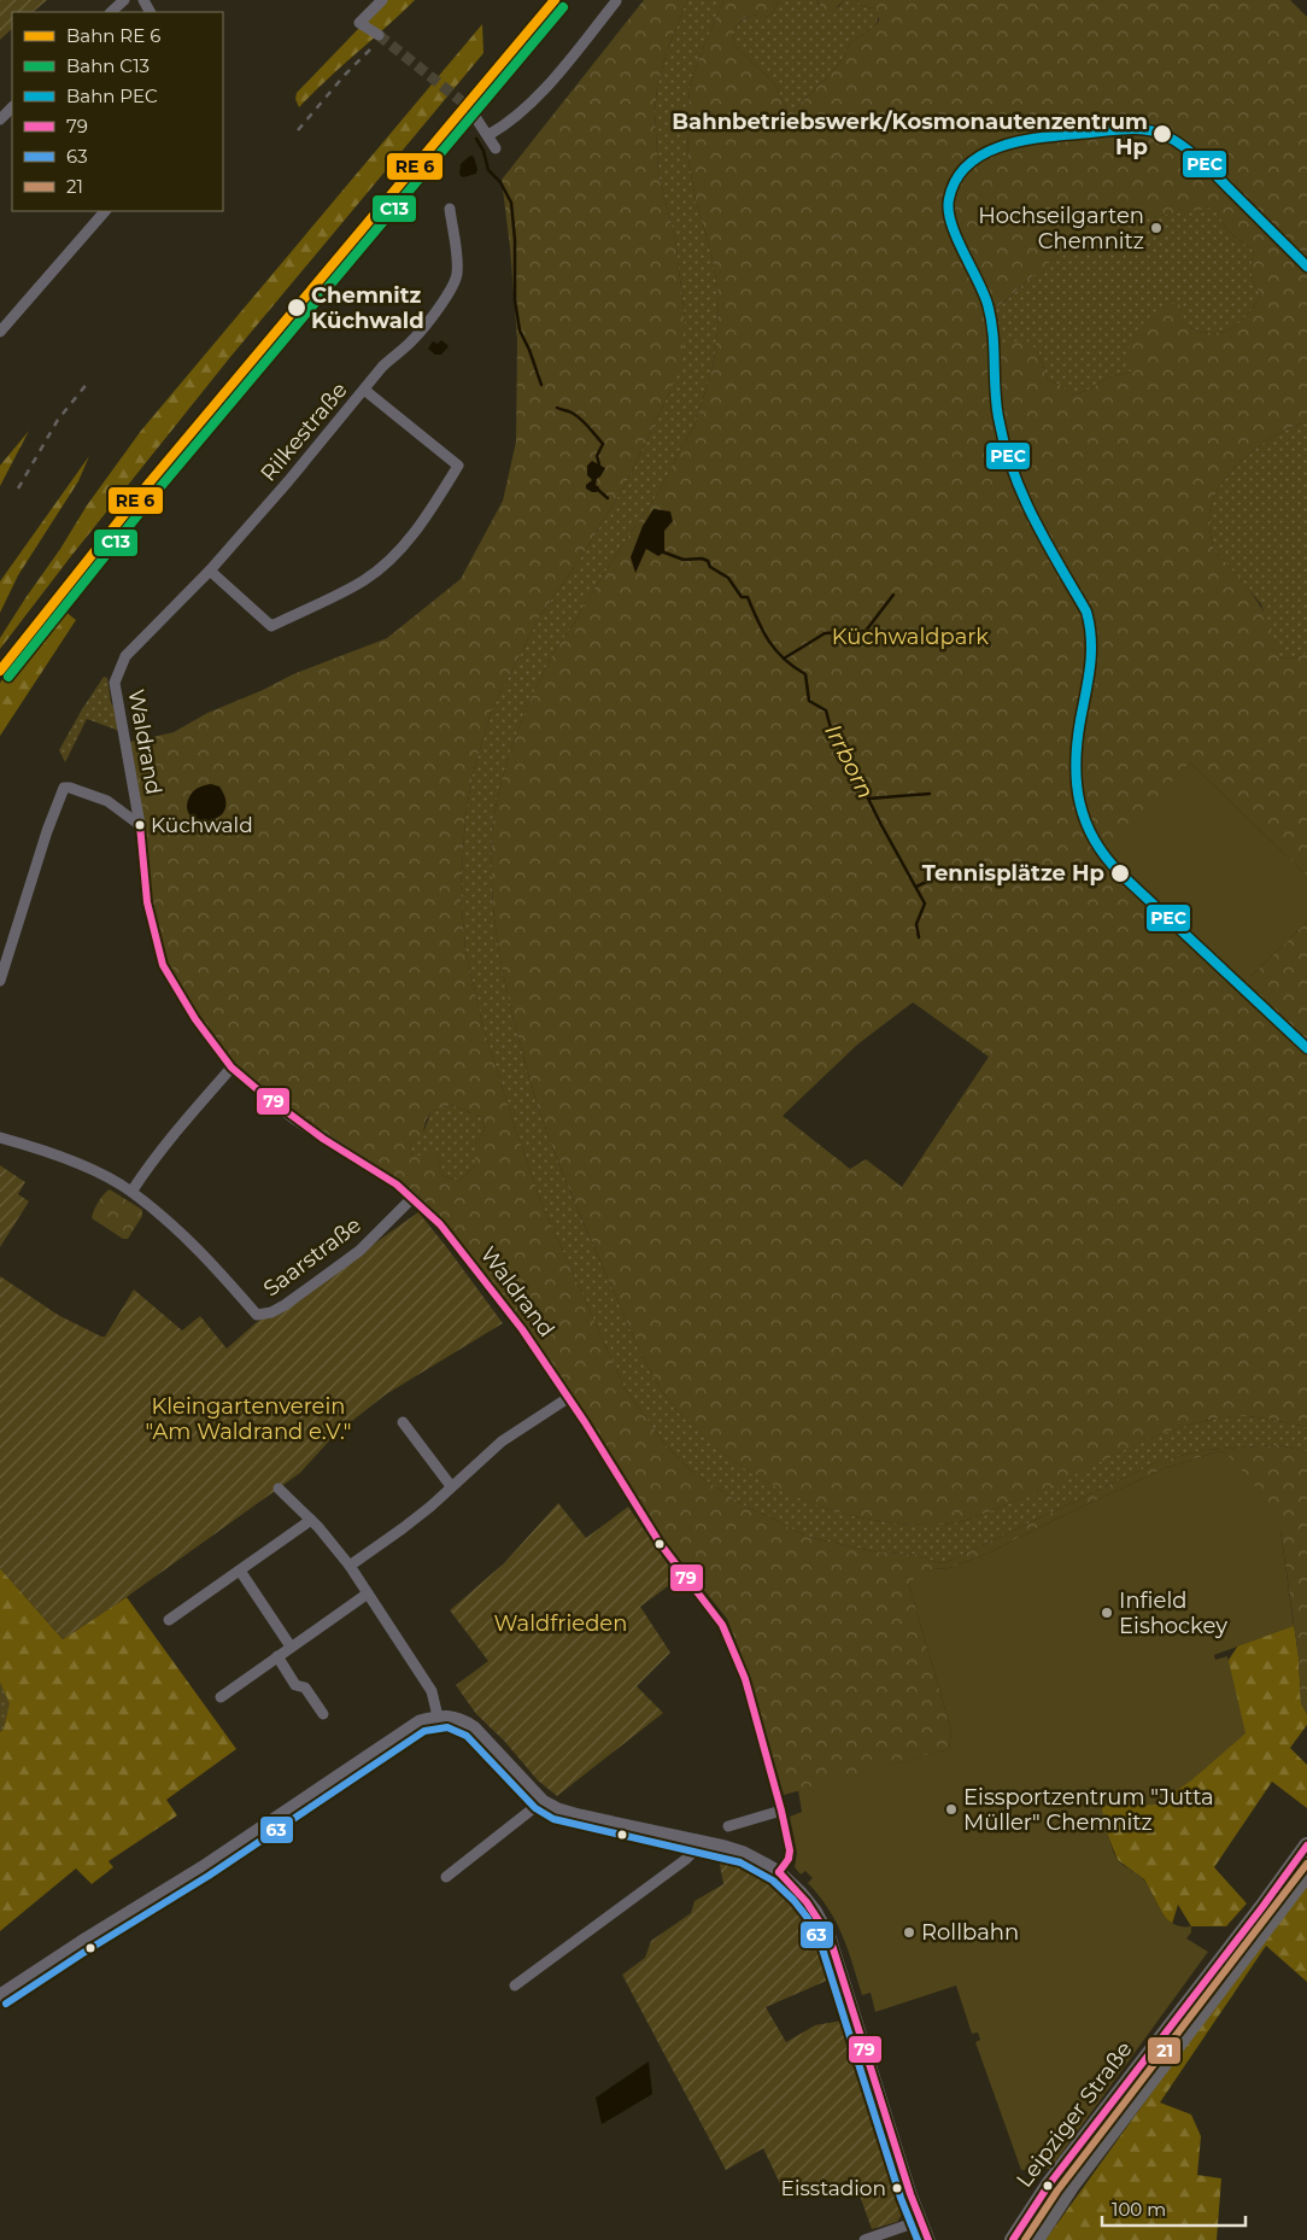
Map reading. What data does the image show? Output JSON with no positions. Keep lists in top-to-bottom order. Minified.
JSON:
{"streets":{"main road":["Leipziger Straße"],"street":["Rilkestraße","Waldrand","Saarstraße"]},"crossings":[["Rilkestraße","Waldrand"],["Waldrand","Saarstraße"]],"water":["Irrborn"],"parks":["Küchwaldpark","Kleingartenverein \"Am Waldrand e.V.\"","Waldfrieden"],"places":["Bahnbetriebswerk/Kosmonautenzentrum Hp","Hochseilgarten Chemnitz","Chemnitz Küchwald","Küchwald","Tennisplätze Hp","Infield Eishockey","Eissportzentrum \"Jutta Müller\" Chemnitz","Rollbahn","Eisstadion"],"lines":["rail line C13","rail line PEC","transit line 79","transit line 63","transit line 21"],"legend":["Bahn RE 6","Bahn C13","Bahn PEC","79","63","21"],"scale_bar":"100 m"}
